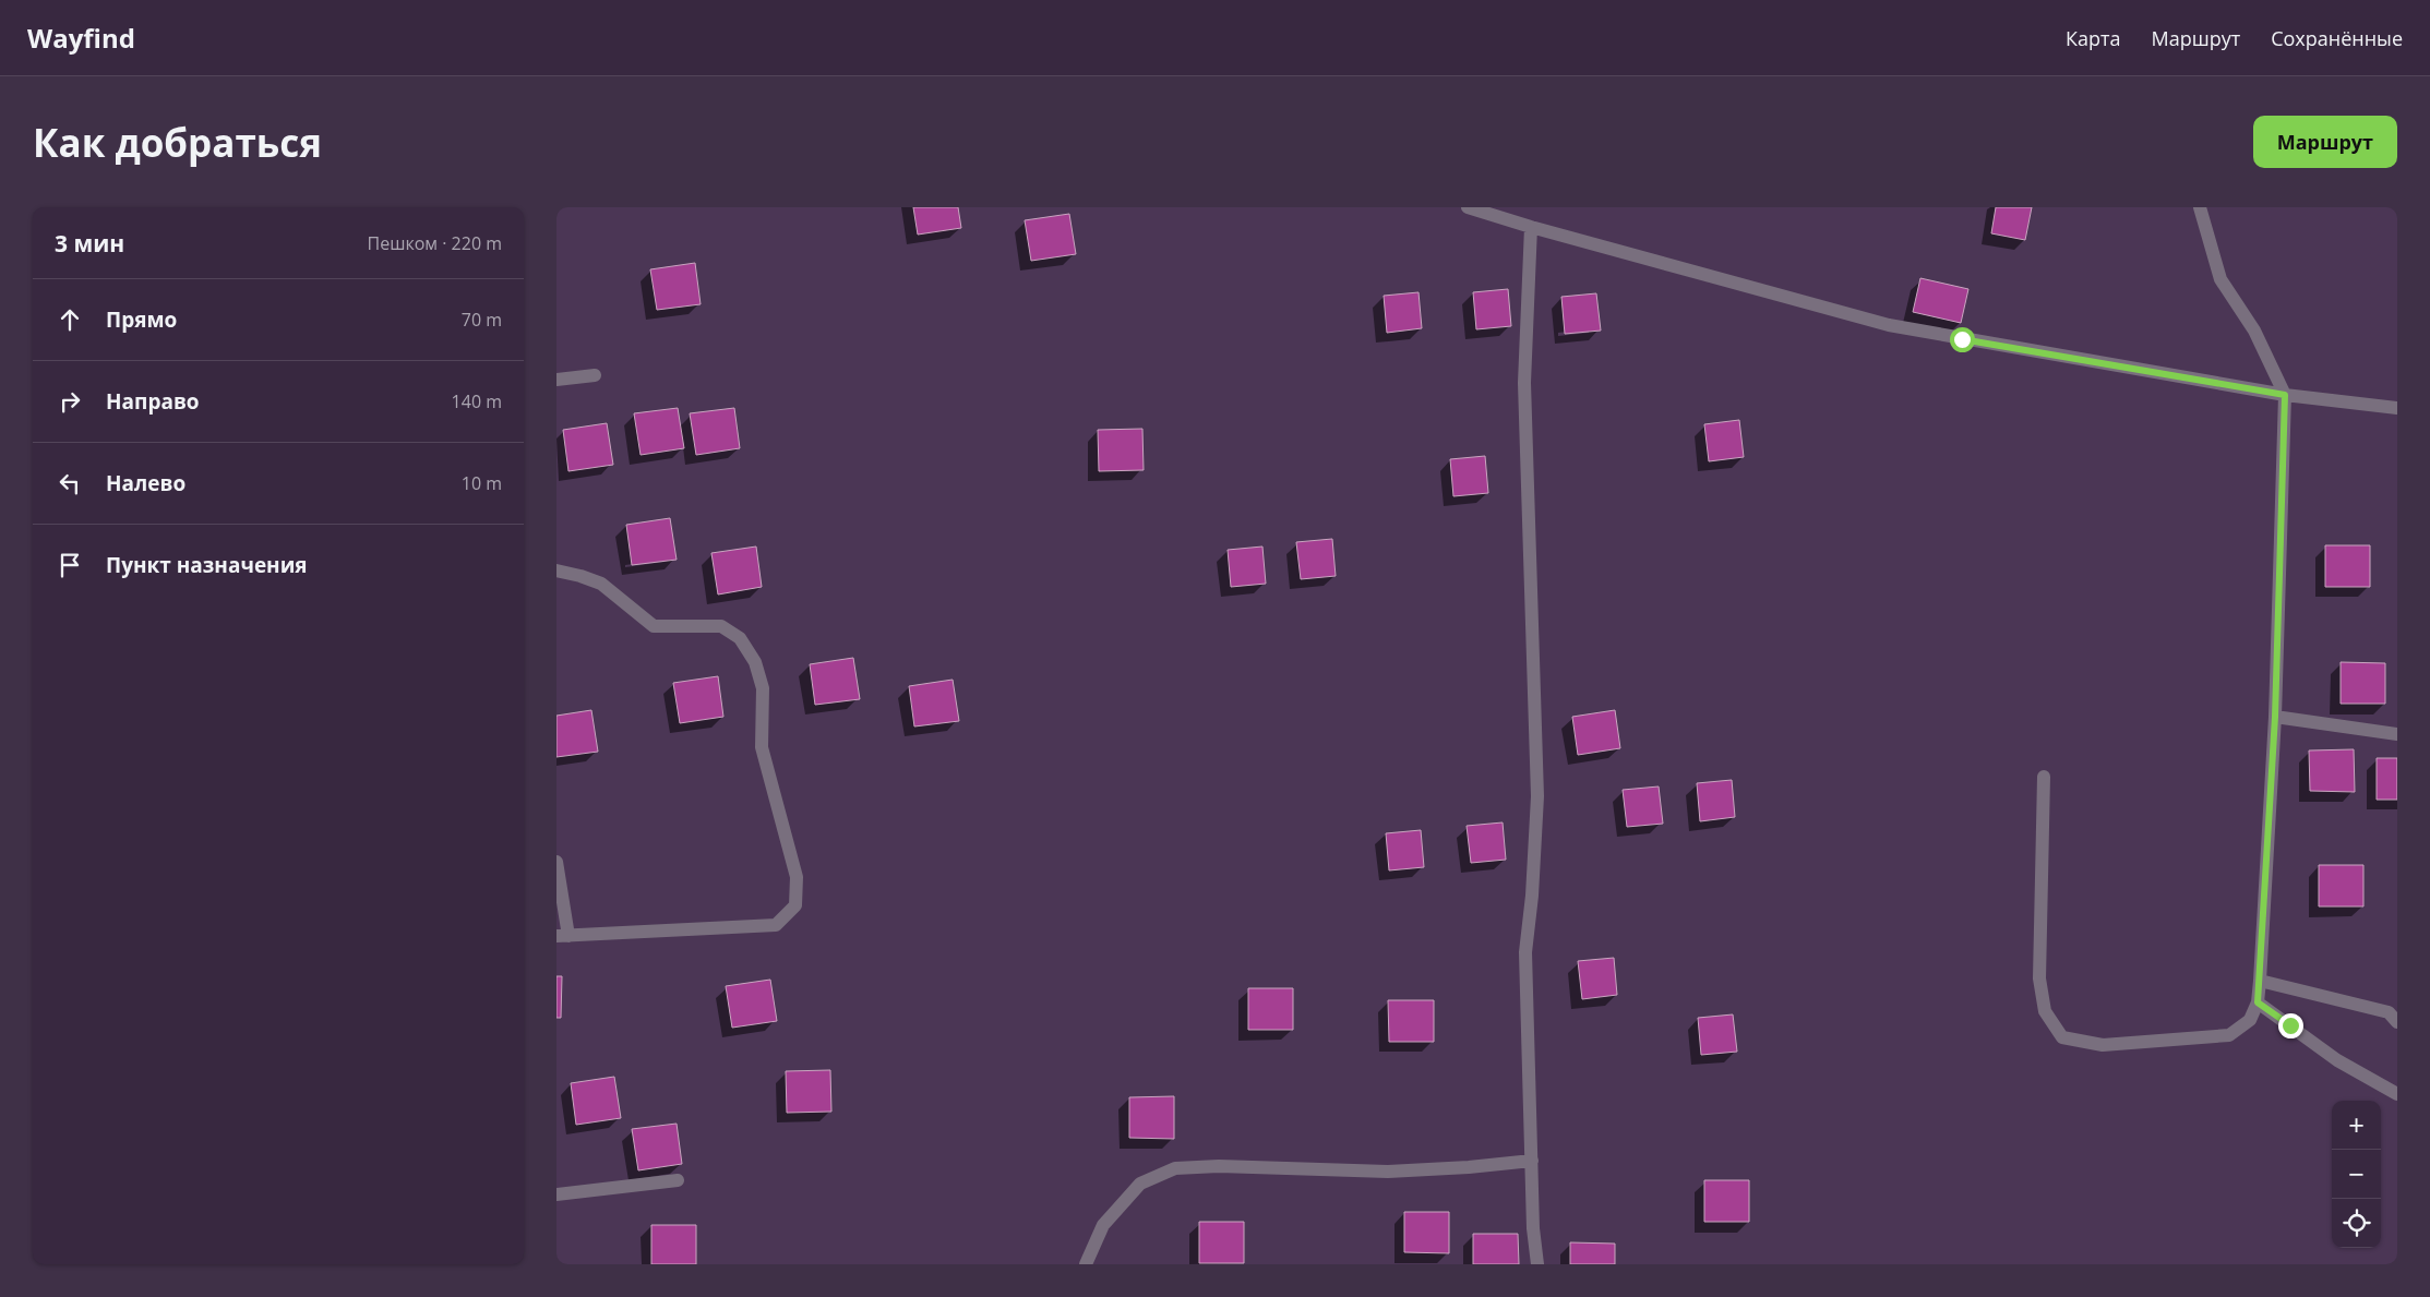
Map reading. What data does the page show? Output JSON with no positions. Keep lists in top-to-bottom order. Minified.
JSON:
{"page":{"header":"Wayfind","nav":["Карта","Маршрут","Сохранённые"],"buttons":"Маршрут","title":"Как добраться","heading":["3 мин","Пешком · 220 m"],"list":[["Прямо","70 m"],["Направо","140 m"],["Налево","10 m"],"Пункт назначения"],"map_buttons":["+","−"]}}
